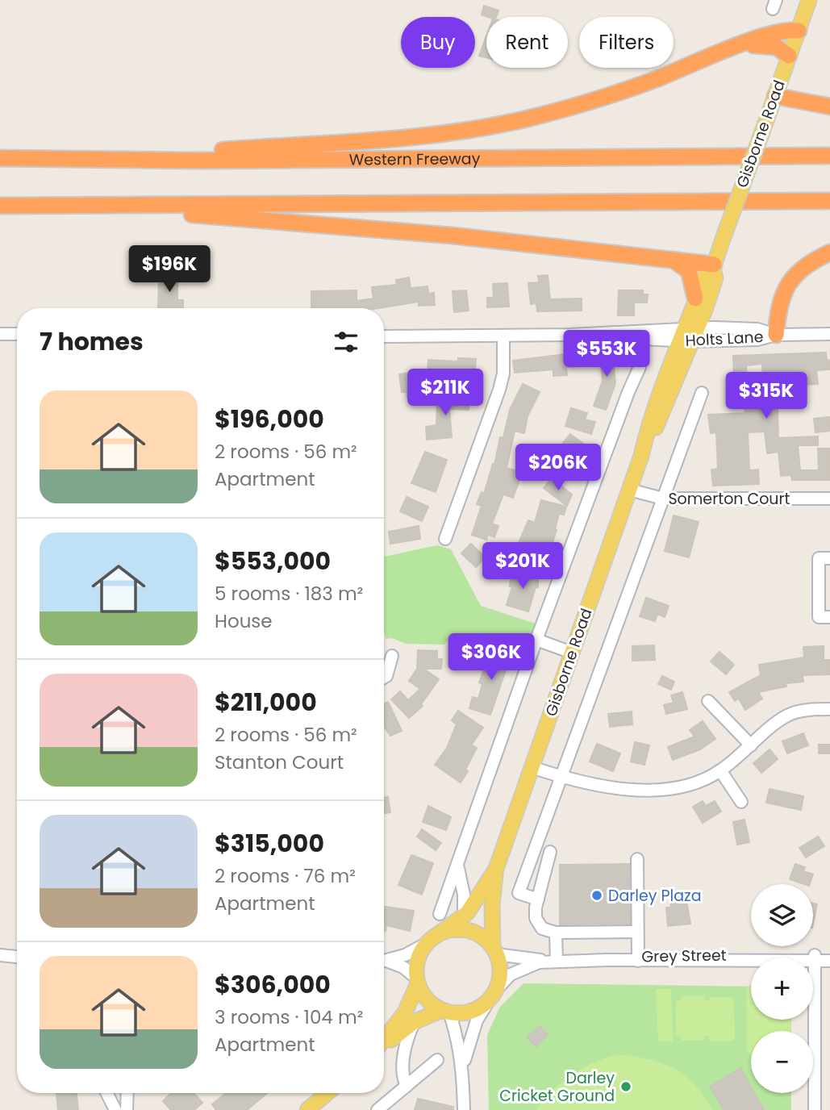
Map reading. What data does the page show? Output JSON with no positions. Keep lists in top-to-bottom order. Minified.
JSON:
{"streets":{"highway":["Western Freeway"],"main road":["Gisborne Road"],"street":["Holts Lane","Somerton Court","Grey Street"]},"crossings":[["Gisborne Road","Holts Lane"],["Gisborne Road","Somerton Court"],["Gisborne Road","Grey Street"]],"places":["Darley Plaza","Darley Cricket Ground"],"page":{"chip":["Buy","Rent","Filters"],"price":["$196K","$553K","$211K","$315K","$206K","$201K","$306K"],"heading":"7 homes","list":[{"name":"$196,000","note":"2 rooms · 56 m² · Apartment"},{"name":"$553,000","note":"5 rooms · 183 m² · House"},{"name":"$211,000","note":"2 rooms · 56 m² · Stanton Court"},{"name":"$315,000","note":"2 rooms · 76 m² · Apartment"},{"name":"$306,000","note":"3 rooms · 104 m² · Apartment"}],"map_buttons":["+","−"]}}
